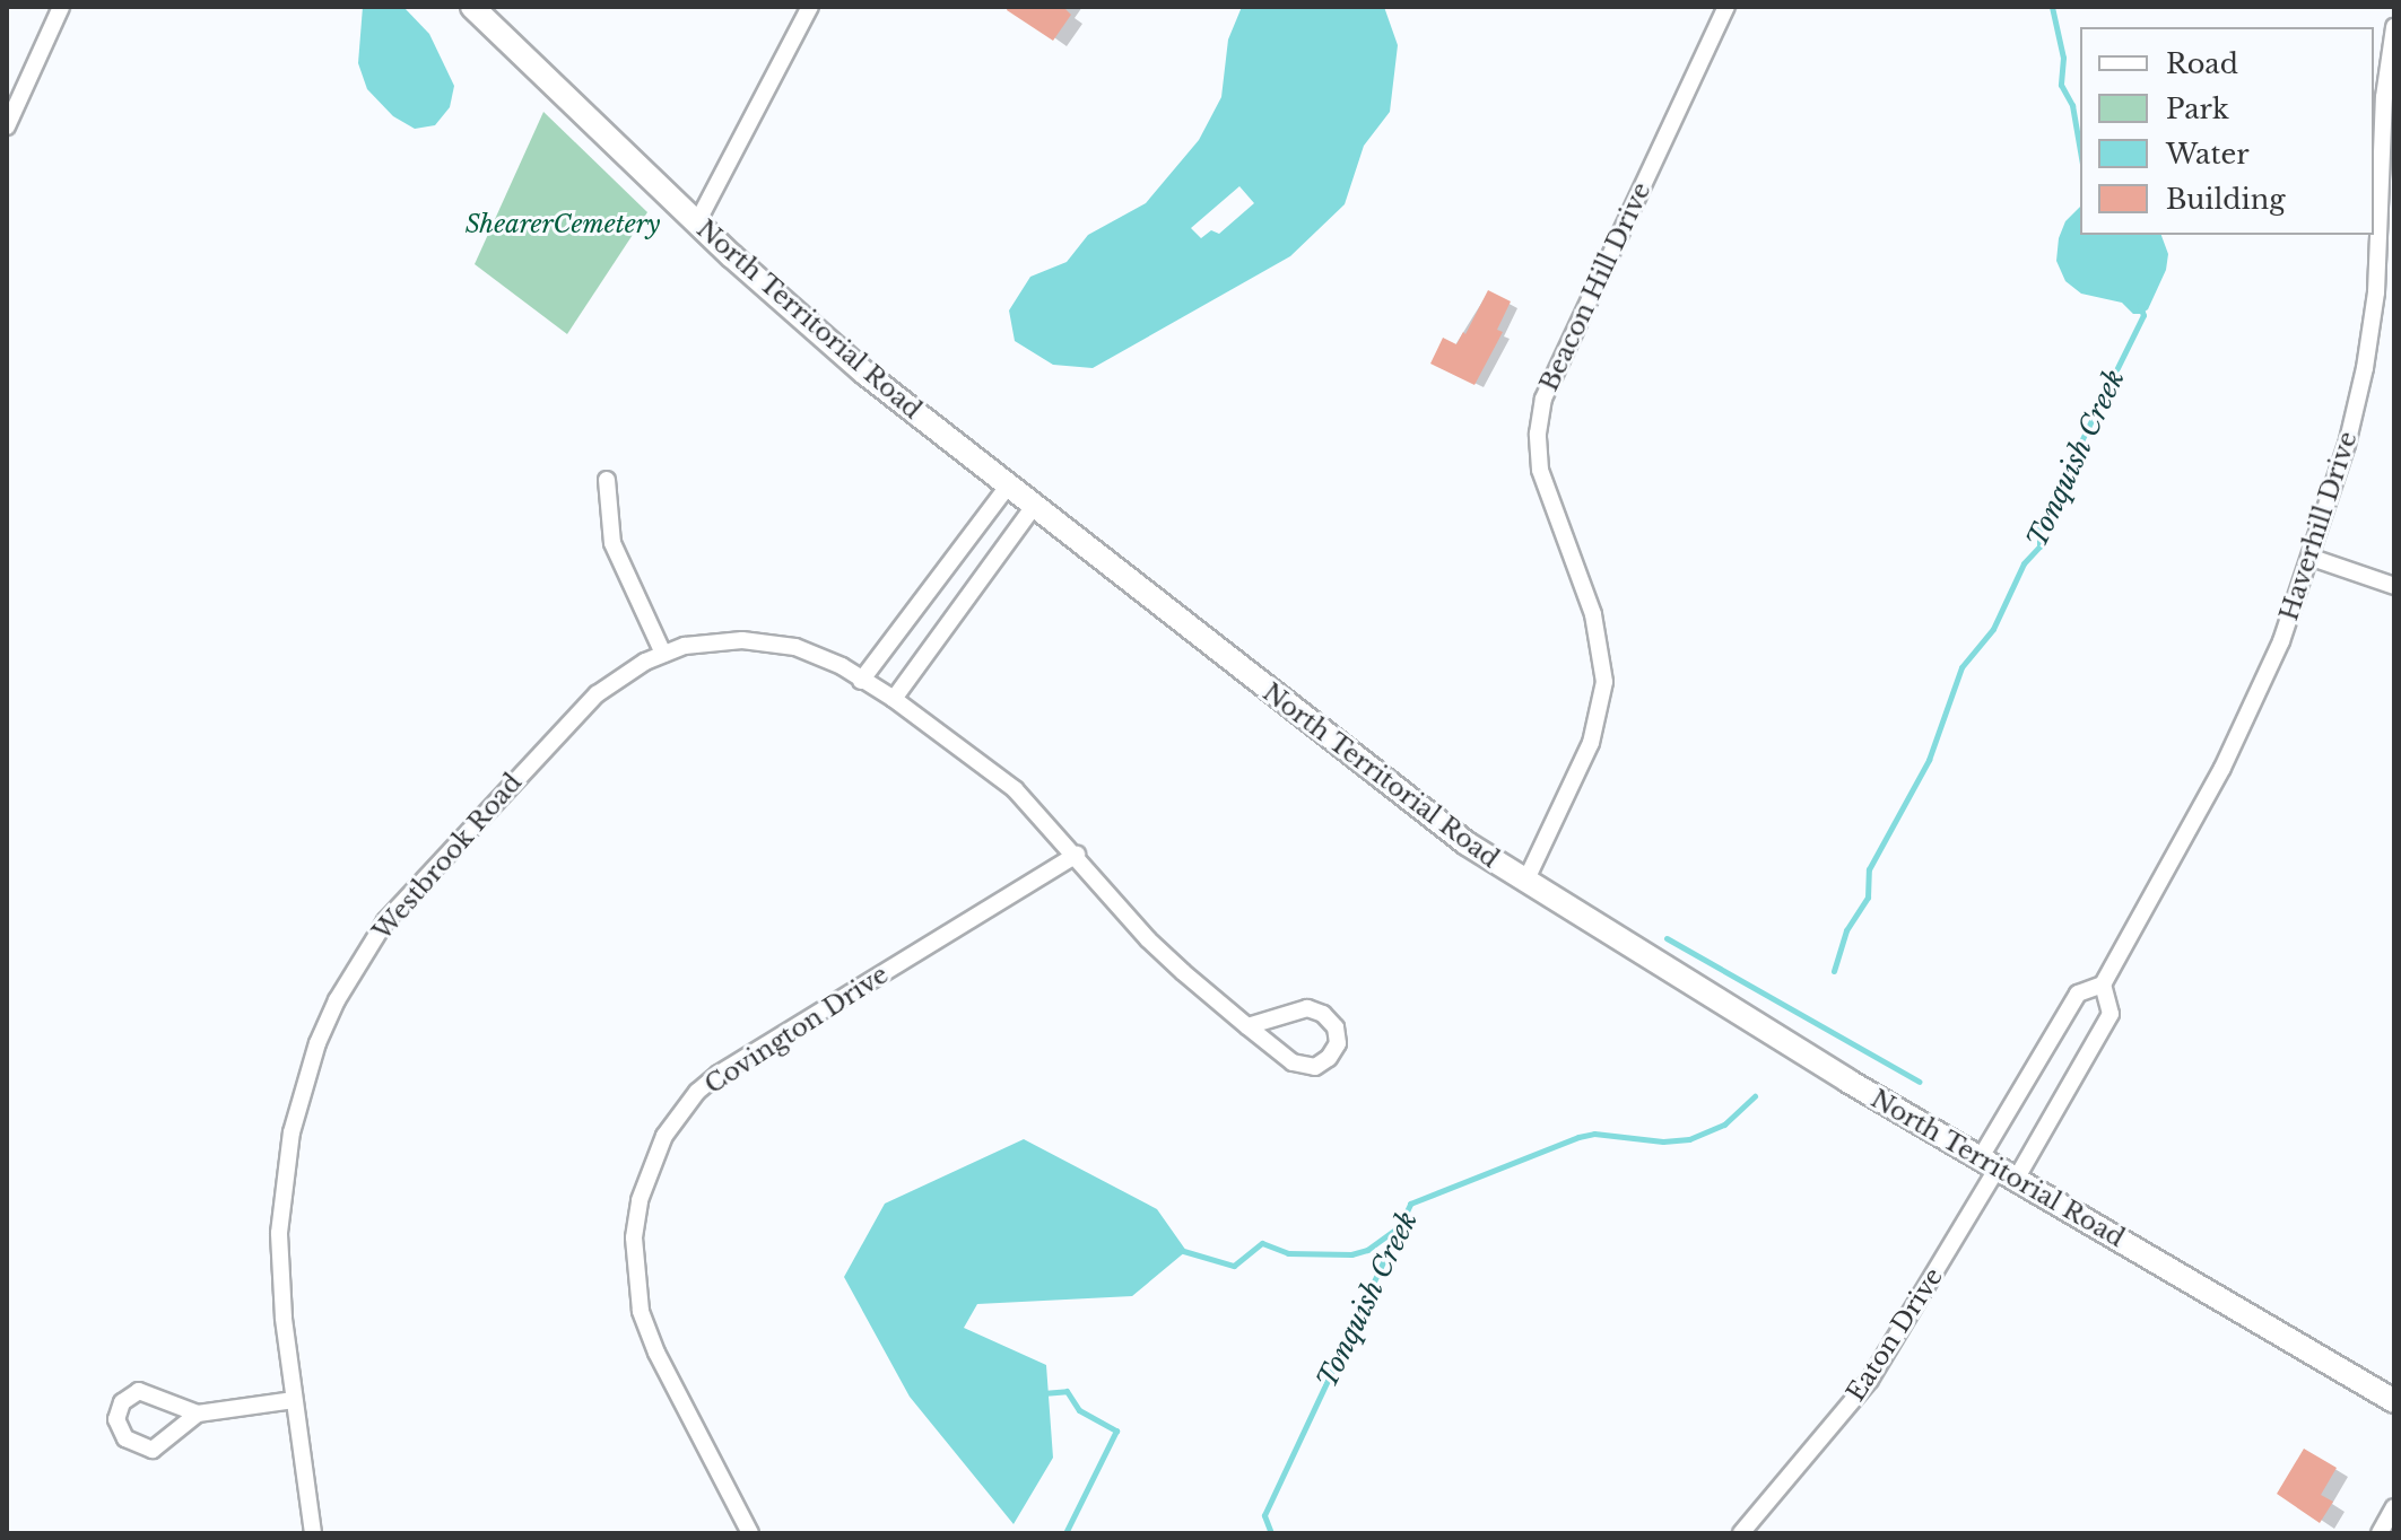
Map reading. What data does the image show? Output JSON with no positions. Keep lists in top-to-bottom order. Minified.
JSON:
{"streets":{"main road":["North Territorial Road"],"street":["Beacon Hill Drive","Haverhill Drive","Westbrook Road","Covington Drive","Eaton Drive"]},"crossings":[["Beacon Hill Drive","North Territorial Road"],["North Territorial Road","Haverhill Drive"],["North Territorial Road","Eaton Drive"],["Haverhill Drive","Eaton Drive"],["Westbrook Road","Covington Drive"]],"water":["Tonquish Creek"],"parks":["ShearerCemetery"],"legend":["Road","Park","Water","Building"]}
